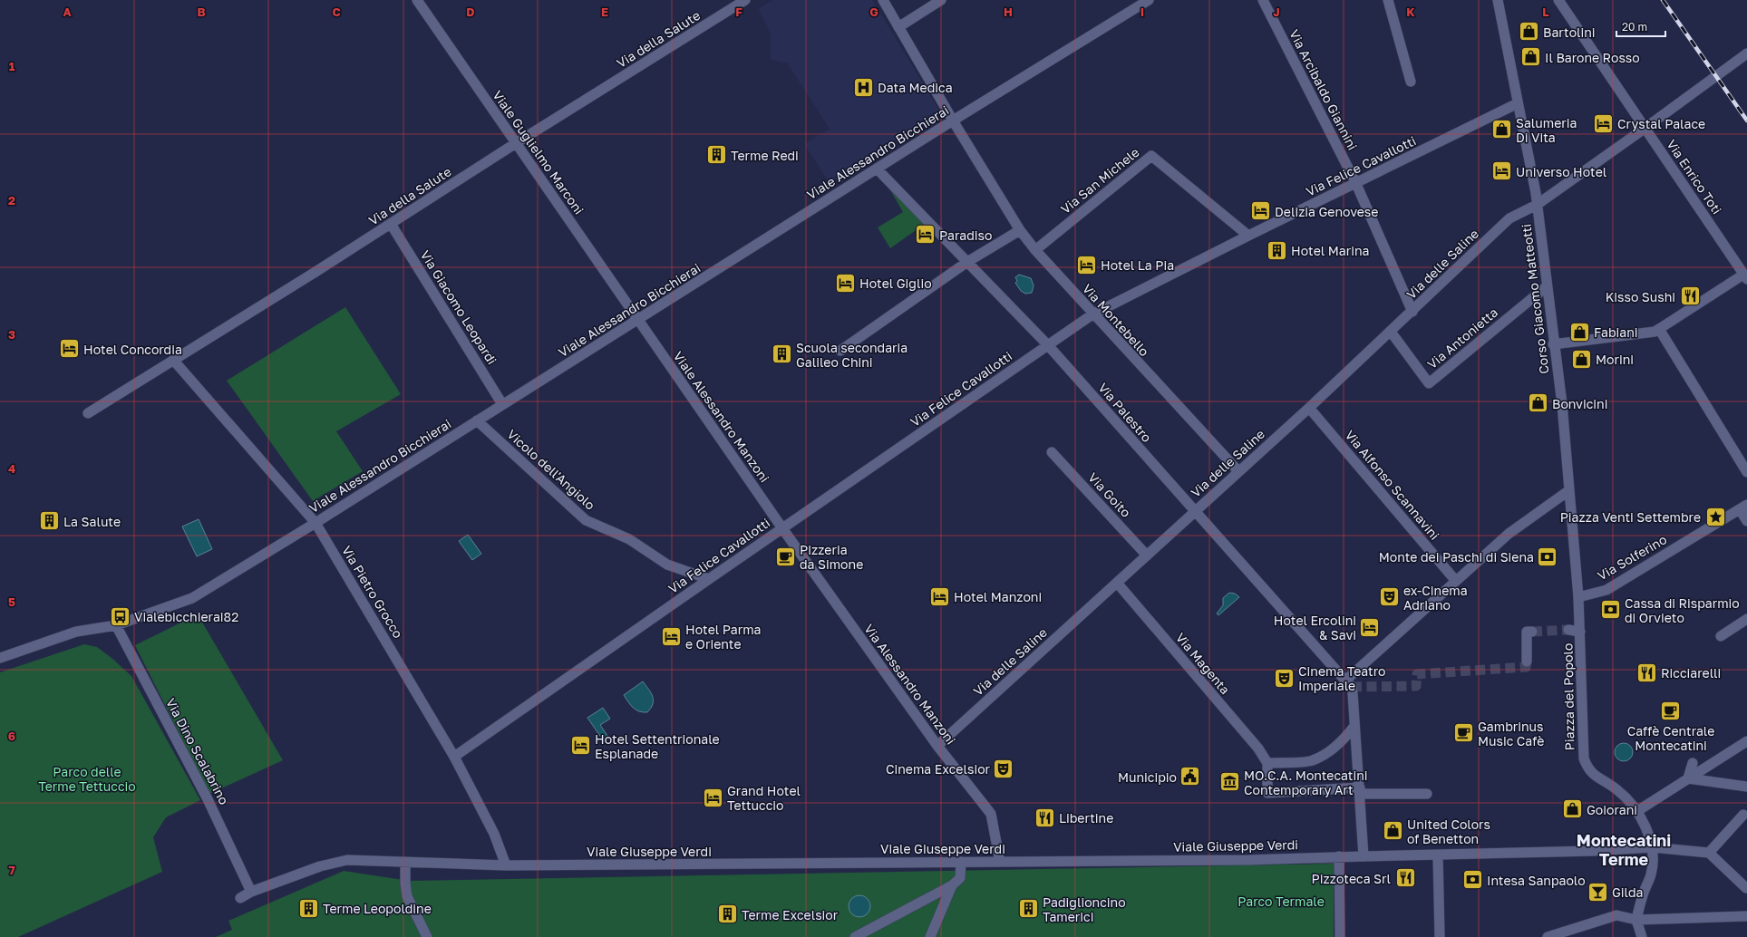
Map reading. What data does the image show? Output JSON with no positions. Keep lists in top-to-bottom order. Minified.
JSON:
{"streets":{"street":["Via della Salute","Via Arcibaldo Giannini","Viale Guglielmo Marconi","Viale Alessandro Bicchierai","Via Felice Cavallotti","Via Enrico Toti","Via San Michele","Via delle Saline","Corso Giacomo Matteotti","Via Giacomo Leopardi","Via Montebello","Via Antonietta","Via Palestro","Viale Alessandro Manzoni","Vicolo dell'Angiolo","Via Alfonso Scannavini","Via Goito","Via Solferino","Via Pietro Grocco","Via Magenta","Via Alessandro Manzoni","Piazza del Popolo","Via Dino Scalabrino","Viale Giuseppe Verdi"]},"crossings":[["Via della Salute","Viale Guglielmo Marconi"],["Via della Salute","Via Giacomo Leopardi"],["Via della Salute","Via Pietro Grocco"],["Via Arcibaldo Giannini","Via Felice Cavallotti"],["Via Arcibaldo Giannini","Via delle Saline"],["Viale Guglielmo Marconi","Viale Alessandro Bicchierai"],["Viale Guglielmo Marconi","Viale Alessandro Manzoni"],["Viale Alessandro Bicchierai","Via Giacomo Leopardi"],["Viale Alessandro Bicchierai","Via Montebello"],["Viale Alessandro Bicchierai","Via Palestro"],["Viale Alessandro Bicchierai","Viale Alessandro Manzoni"],["Viale Alessandro Bicchierai","Vicolo dell'Angiolo"],["Viale Alessandro Bicchierai","Via Pietro Grocco"],["Viale Alessandro Bicchierai","Via Dino Scalabrino"],["Via Felice Cavallotti","Via San Michele"],["Via Felice Cavallotti","Corso Giacomo Matteotti"],["Via Felice Cavallotti","Via Montebello"],["Via Felice Cavallotti","Via Palestro"],["Via Felice Cavallotti","Viale Alessandro Manzoni"],["Via Felice Cavallotti","Vicolo dell'Angiolo"],["Via Felice Cavallotti","Via Pietro Grocco"],["Via Felice Cavallotti","Via Alessandro Manzoni"],["Via Enrico Toti","Via delle Saline"],["Via San Michele","Via Montebello"],["Via delle Saline","Corso Giacomo Matteotti"],["Via delle Saline","Via Montebello"],["Via delle Saline","Via Antonietta"],["Via delle Saline","Via Palestro"],["Via delle Saline","Via Alfonso Scannavini"],["Via delle Saline","Via Goito"],["Via delle Saline","Via Magenta"],["Via delle Saline","Via Alessandro Manzoni"],["Corso Giacomo Matteotti","Via Antonietta"],["Corso Giacomo Matteotti","Via Solferino"],["Corso Giacomo Matteotti","Piazza del Popolo"],["Via Palestro","Viale Giuseppe Verdi"],["Viale Alessandro Manzoni","Via Alessandro Manzoni"],["Via Solferino","Piazza del Popolo"],["Via Pietro Grocco","Viale Giuseppe Verdi"],["Via Alessandro Manzoni","Viale Giuseppe Verdi"],["Piazza del Popolo","Viale Giuseppe Verdi"],["Via Dino Scalabrino","Viale Giuseppe Verdi"]],"districts":["Montecatini Terme"],"parks":["Parco delle Terme Tettuccio","Parco Termale"],"places":{"shop":["Bartolini","Il Barone Rosso","Salumeria Di Vita","Fabiani","Morini","Bonvicini","Goiorani","United Colors of Benetton"],"hospital":["Data Medica"],"hotel":["Crystal Palace","Universo Hotel","Delizia Genovese","Paradiso","Hotel La Pia","Hotel Giglio","Hotel Concordia","Hotel Manzoni","Hotel Ercolini & Savi","Hotel Parma e Oriente","Hotel Settentrionale Esplanade","Grand Hotel Tettuccio"],"building":["Terme Redi","Hotel Marina","Scuola secondaria Galileo Chini","La Salute","Terme Leopoldine","Padiglioncino Tamerici","Terme Excelsior"],"restaurant":["Kisso Sushi","Ricciarelli","Libertine","Pizzoteca Srl"],"place":["Piazza Venti Settembre"],"cafe":["Pizzeria da Simone","Caffè Centrale Montecatini","Gambrinus Music Cafè"],"bank":["Monte dei Paschi di Siena","Cassa di Risparmio di Orvieto","Intesa Sanpaolo"],"theatre":["ex-Cinema Adriano","Cinema Teatro Imperiale","Cinema Excelsior"],"bus stop":["Vialebicchierai82"],"public building":["Municipio"],"museum":["MO.C.A. Montecatini Contemporary Art"],"bar":["Gilda"]},"scale_bar":"20 m","grid":{"columns":["A","B","C","D","E","F","G","H","I","J","K","L"],"rows":["1","2","3","4","5","6","7"]}}
